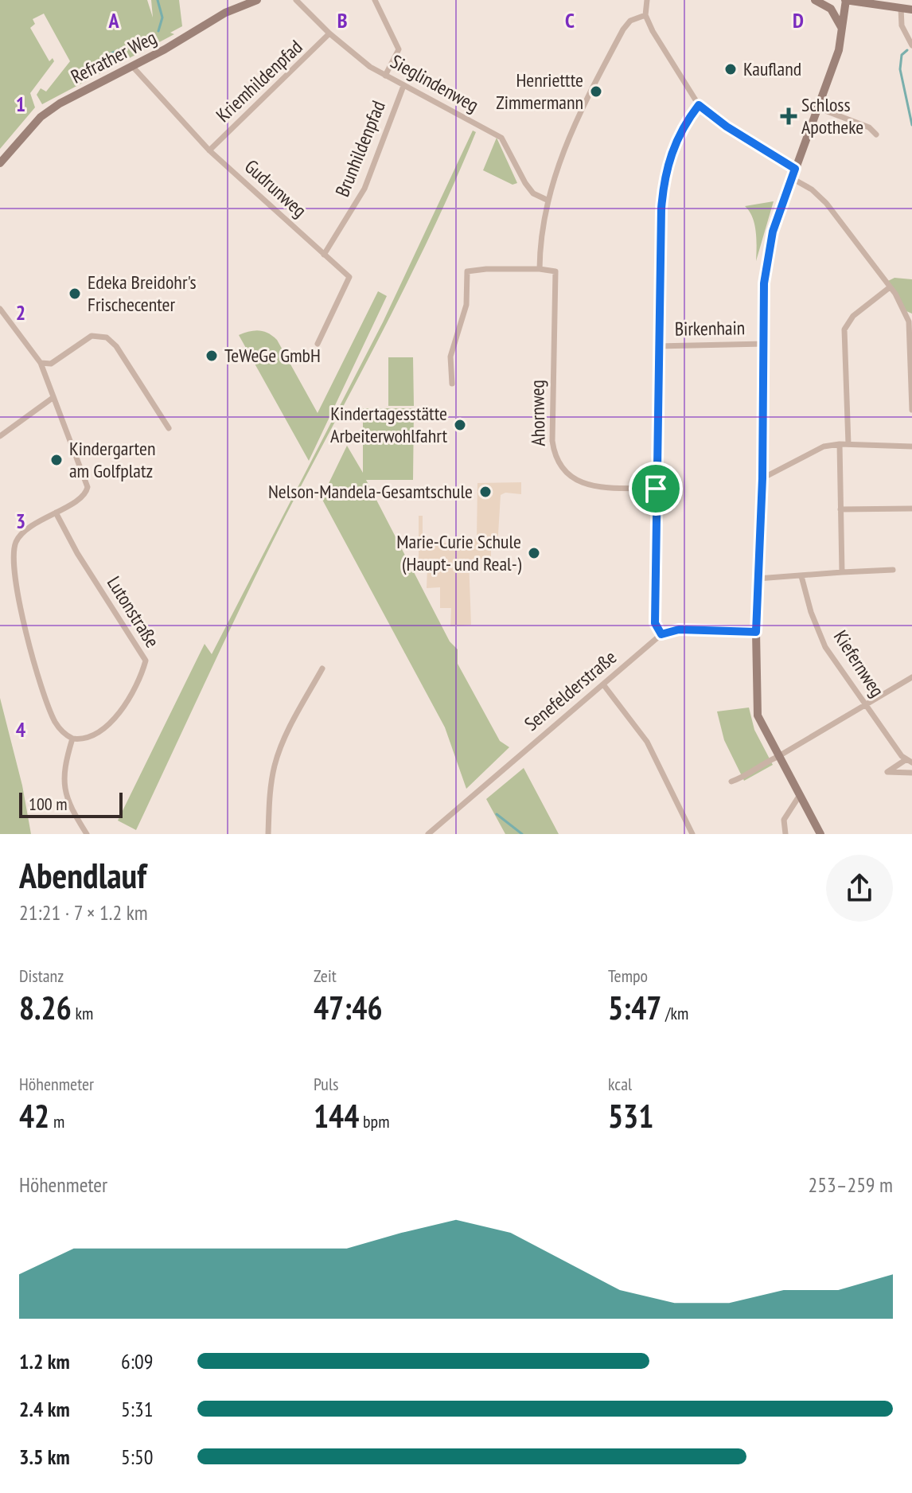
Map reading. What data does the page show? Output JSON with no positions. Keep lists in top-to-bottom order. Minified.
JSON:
{"streets":{"street":["Refrather Weg","Kriemhildenpfad","Sieglindenweg","Brunhildenpfad","Gudrunweg","Birkenhain","Ahornweg","Lutonstraße","Kiefernweg","Senefelderstraße"]},"crossings":[["Refrather Weg","Gudrunweg"],["Kriemhildenpfad","Sieglindenweg"],["Kriemhildenpfad","Gudrunweg"],["Sieglindenweg","Brunhildenpfad"],["Brunhildenpfad","Gudrunweg"]],"places":{"other":["Kaufland","Henriettte Zimmermann","Edeka Breidohr's Frischecenter","TeWeGe GmbH","Kindertagesstätte Arbeiterwohlfahrt","Kindergarten am Golfplatz","Nelson-Mandela-Gesamtschule","Marie-Curie Schule (Haupt- und Real-)"],"health":["Schloss Apotheke"]},"scale_bar":"100 m","page":{"scale":"100 m","heading":["Abendlauf","21:21 · 7 × 1.2 km"],"stats":[["Distanz","8.26 km"],["Zeit","47:46"],["Tempo","5:47 /km"],["Höhenmeter","42 m"],["Puls","144 bpm"],["kcal","531"]],"chart":["Höhenmeter","253–259 m"],"list":[{"name":"1.2 km","note":"6:09"},{"name":"2.4 km","note":"5:31"},{"name":"3.5 km","note":"5:50"}]},"grid":{"columns":["A","B","C","D"],"rows":["1","2","3","4"]}}
